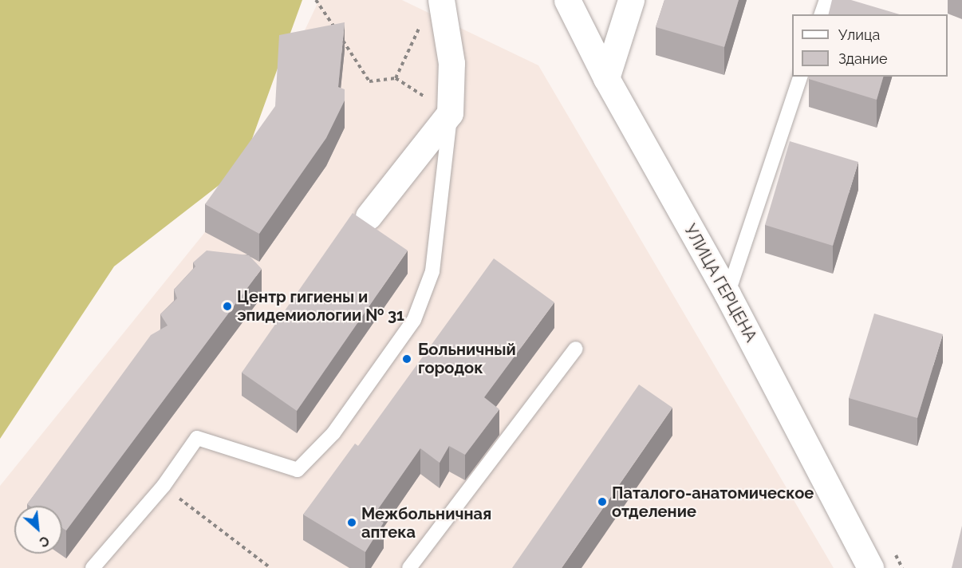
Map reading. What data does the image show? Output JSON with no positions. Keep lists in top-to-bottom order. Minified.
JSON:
{"streets":{"street":["УЛИЦА ГЕРЦЕНА"]},"places":["Центр гигиены и эпидемиологии № 31","Больничный городок","Паталого-анатомическое отделение","Межбольничная аптека"],"legend":["Улица","Здание"],"north":"bottom right"}
